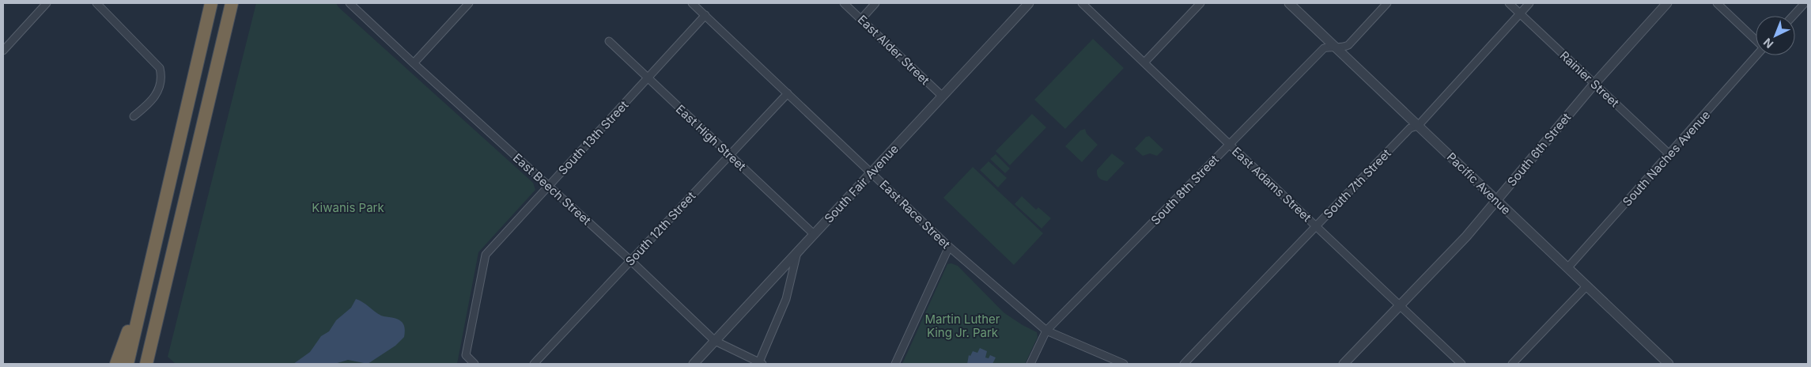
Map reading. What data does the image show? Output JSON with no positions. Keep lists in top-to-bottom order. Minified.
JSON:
{"streets":{"street":["East Alder Street","Rainier Street","South 13th Street","East High Street","South 6th Street","South Naches Avenue","South Fair Avenue","South 7th Street","Pacific Avenue","East Adams Street","East Beech Street","South 8th Street","East Race Street","South 12th Street"]},"crossings":[["East Alder Street","South Fair Avenue"],["Rainier Street","South 6th Street"],["Rainier Street","South Naches Avenue"],["Rainier Street","South 7th Street"],["South 13th Street","East High Street"],["South 13th Street","East Beech Street"],["South 13th Street","East Race Street"],["East High Street","South Fair Avenue"],["East High Street","South 12th Street"],["South 6th Street","Pacific Avenue"],["South 6th Street","East Adams Street"],["South Naches Avenue","Pacific Avenue"],["South Fair Avenue","East Beech Street"],["South Fair Avenue","East Race Street"],["South 7th Street","Pacific Avenue"],["South 7th Street","East Adams Street"],["Pacific Avenue","South 8th Street"],["East Adams Street","South 8th Street"],["East Beech Street","South 12th Street"],["South 8th Street","East Race Street"],["East Race Street","South 12th Street"]],"parks":["Kiwanis Park","Martin Luther King Jr. Park"],"north":"bottom left"}
